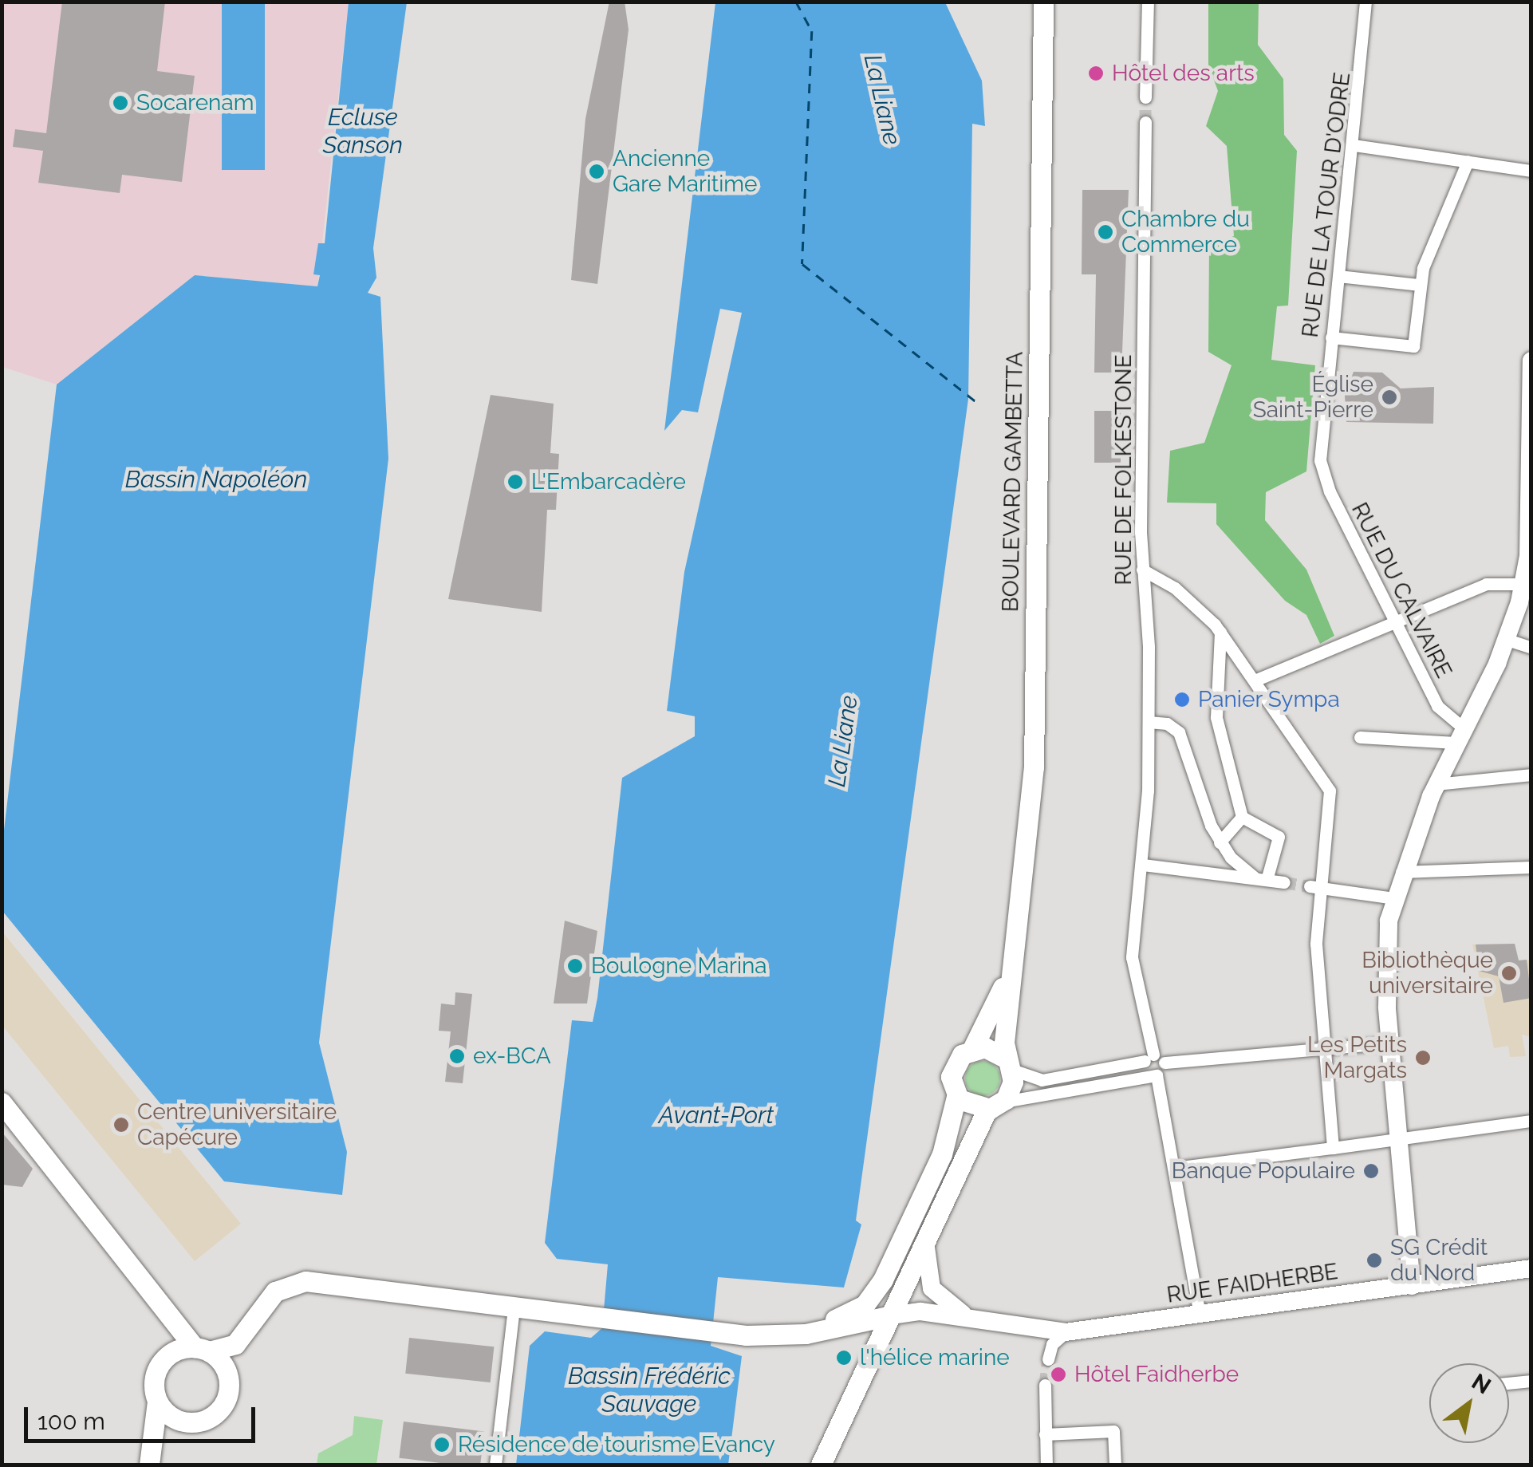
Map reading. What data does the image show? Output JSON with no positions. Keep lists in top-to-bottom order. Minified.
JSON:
{"streets":{"main road":["BOULEVARD GAMBETTA"],"street":["RUE DE LA TOUR D'ODRE","RUE DE FOLKESTONE","RUE DU CALVAIRE","RUE FAIDHERBE"]},"crossings":[["RUE DE LA TOUR D'ODRE","RUE DU CALVAIRE"],["RUE DE FOLKESTONE","RUE FAIDHERBE"]],"water":["La Liane","Ecluse Sanson","Bassin Napoléon","Avant-Port","Bassin Frédéric Sauvage"],"places":["Hôtel des arts","Socarenam","Ancienne Gare Maritime","Chambre du Commerce","Église Saint-Pierre","L'Embarcadère","Panier Sympa","Boulogne Marina","Bibliothèque universitaire","ex-BCA","Les Petits Margats","Centre universitaire Capécure","Banque Populaire","SG Crédit du Nord","l'hélice marine","Hôtel Faidherbe","Résidence de tourisme Evancy"],"scale_bar":"100 m","north":"top right"}
